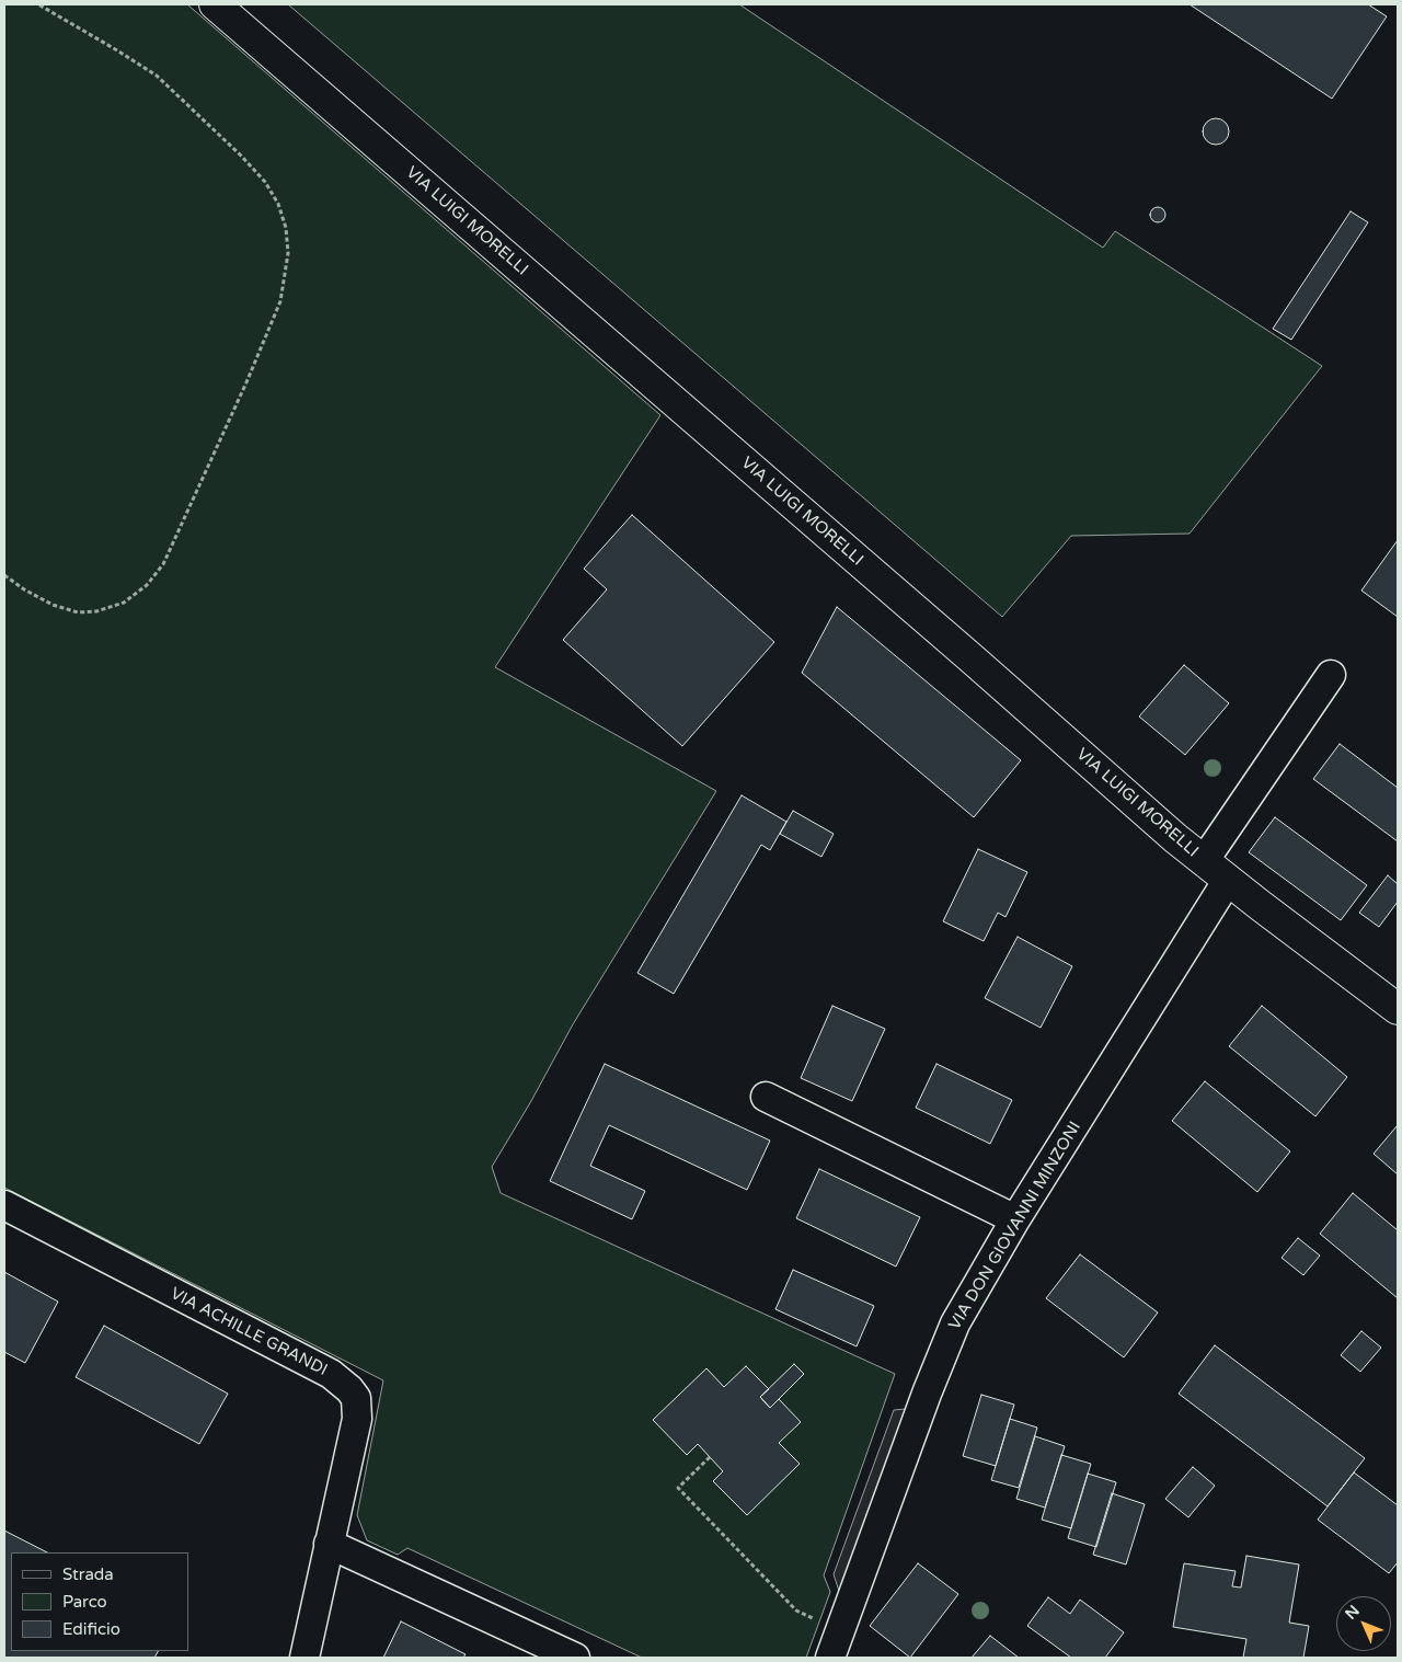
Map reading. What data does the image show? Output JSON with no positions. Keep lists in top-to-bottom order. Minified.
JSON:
{"streets":{"street":["VIA LUIGI MORELLI","VIA DON GIOVANNI MINZONI","VIA ACHILLE GRANDI"]},"crossings":[["VIA LUIGI MORELLI","VIA DON GIOVANNI MINZONI"]],"legend":["Strada","Parco","Edificio"],"north":"top left"}
